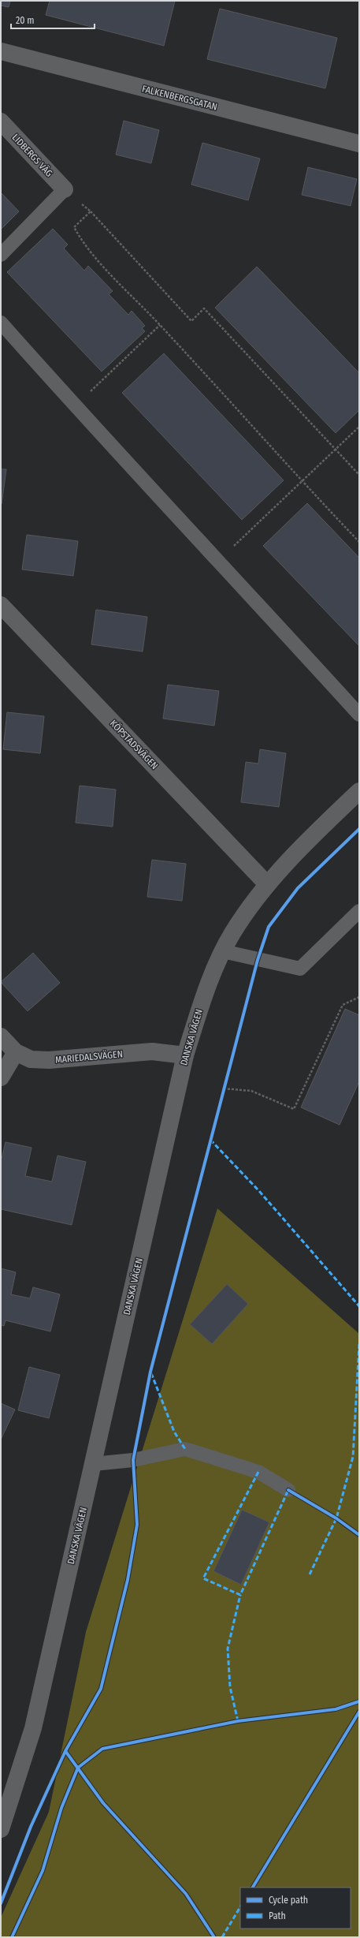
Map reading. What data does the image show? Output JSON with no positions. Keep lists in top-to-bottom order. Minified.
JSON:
{"streets":{"street":["FALKENBERGSGATAN","LIDBERGS VÄG","KÖPSTADSVÄGEN","DANSKA VÄGEN","MARIEDALSVÄGEN"]},"crossings":[["KÖPSTADSVÄGEN","DANSKA VÄGEN"],["DANSKA VÄGEN","MARIEDALSVÄGEN"]],"legend":["Cycle path","Path"],"scale_bar":"20 m"}
